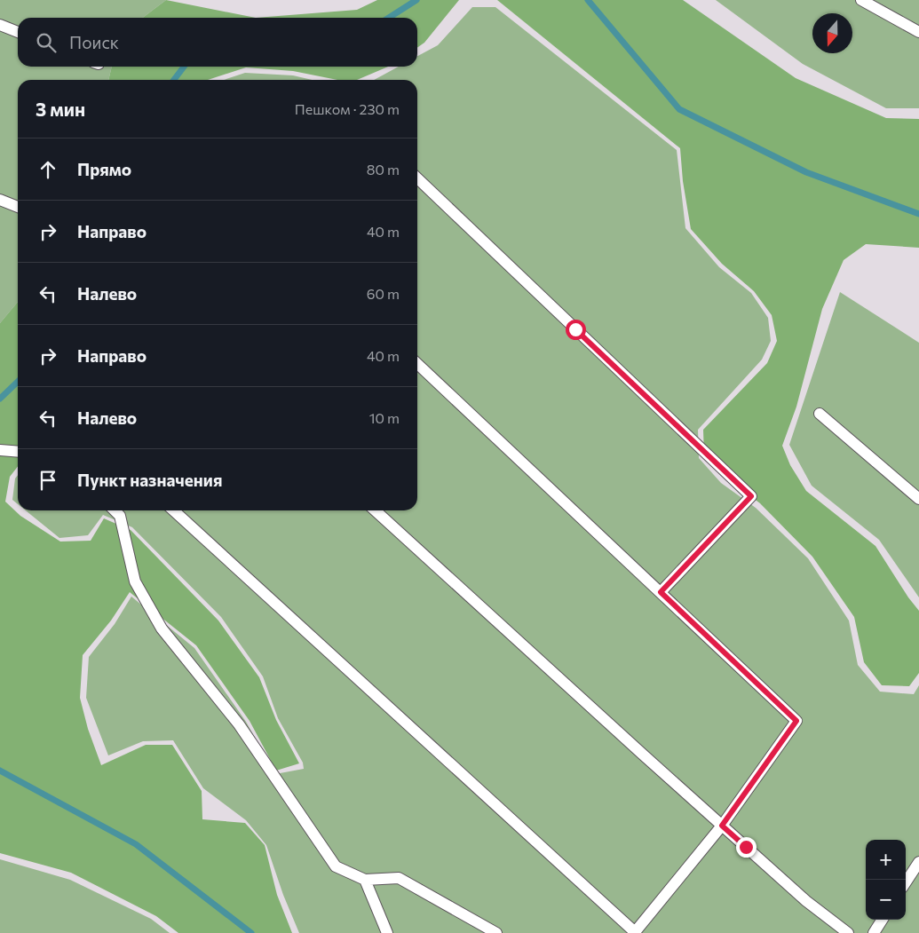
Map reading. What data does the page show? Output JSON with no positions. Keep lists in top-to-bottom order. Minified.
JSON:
{"north":"bottom","page":{"search":"Поиск","heading":["3 мин","Пешком · 230 m"],"list":[["Прямо","80 m"],["Направо","40 m"],["Налево","60 m"],["Направо","40 m"],["Налево","10 m"],"Пункт назначения"],"map_buttons":["+","−"]}}
